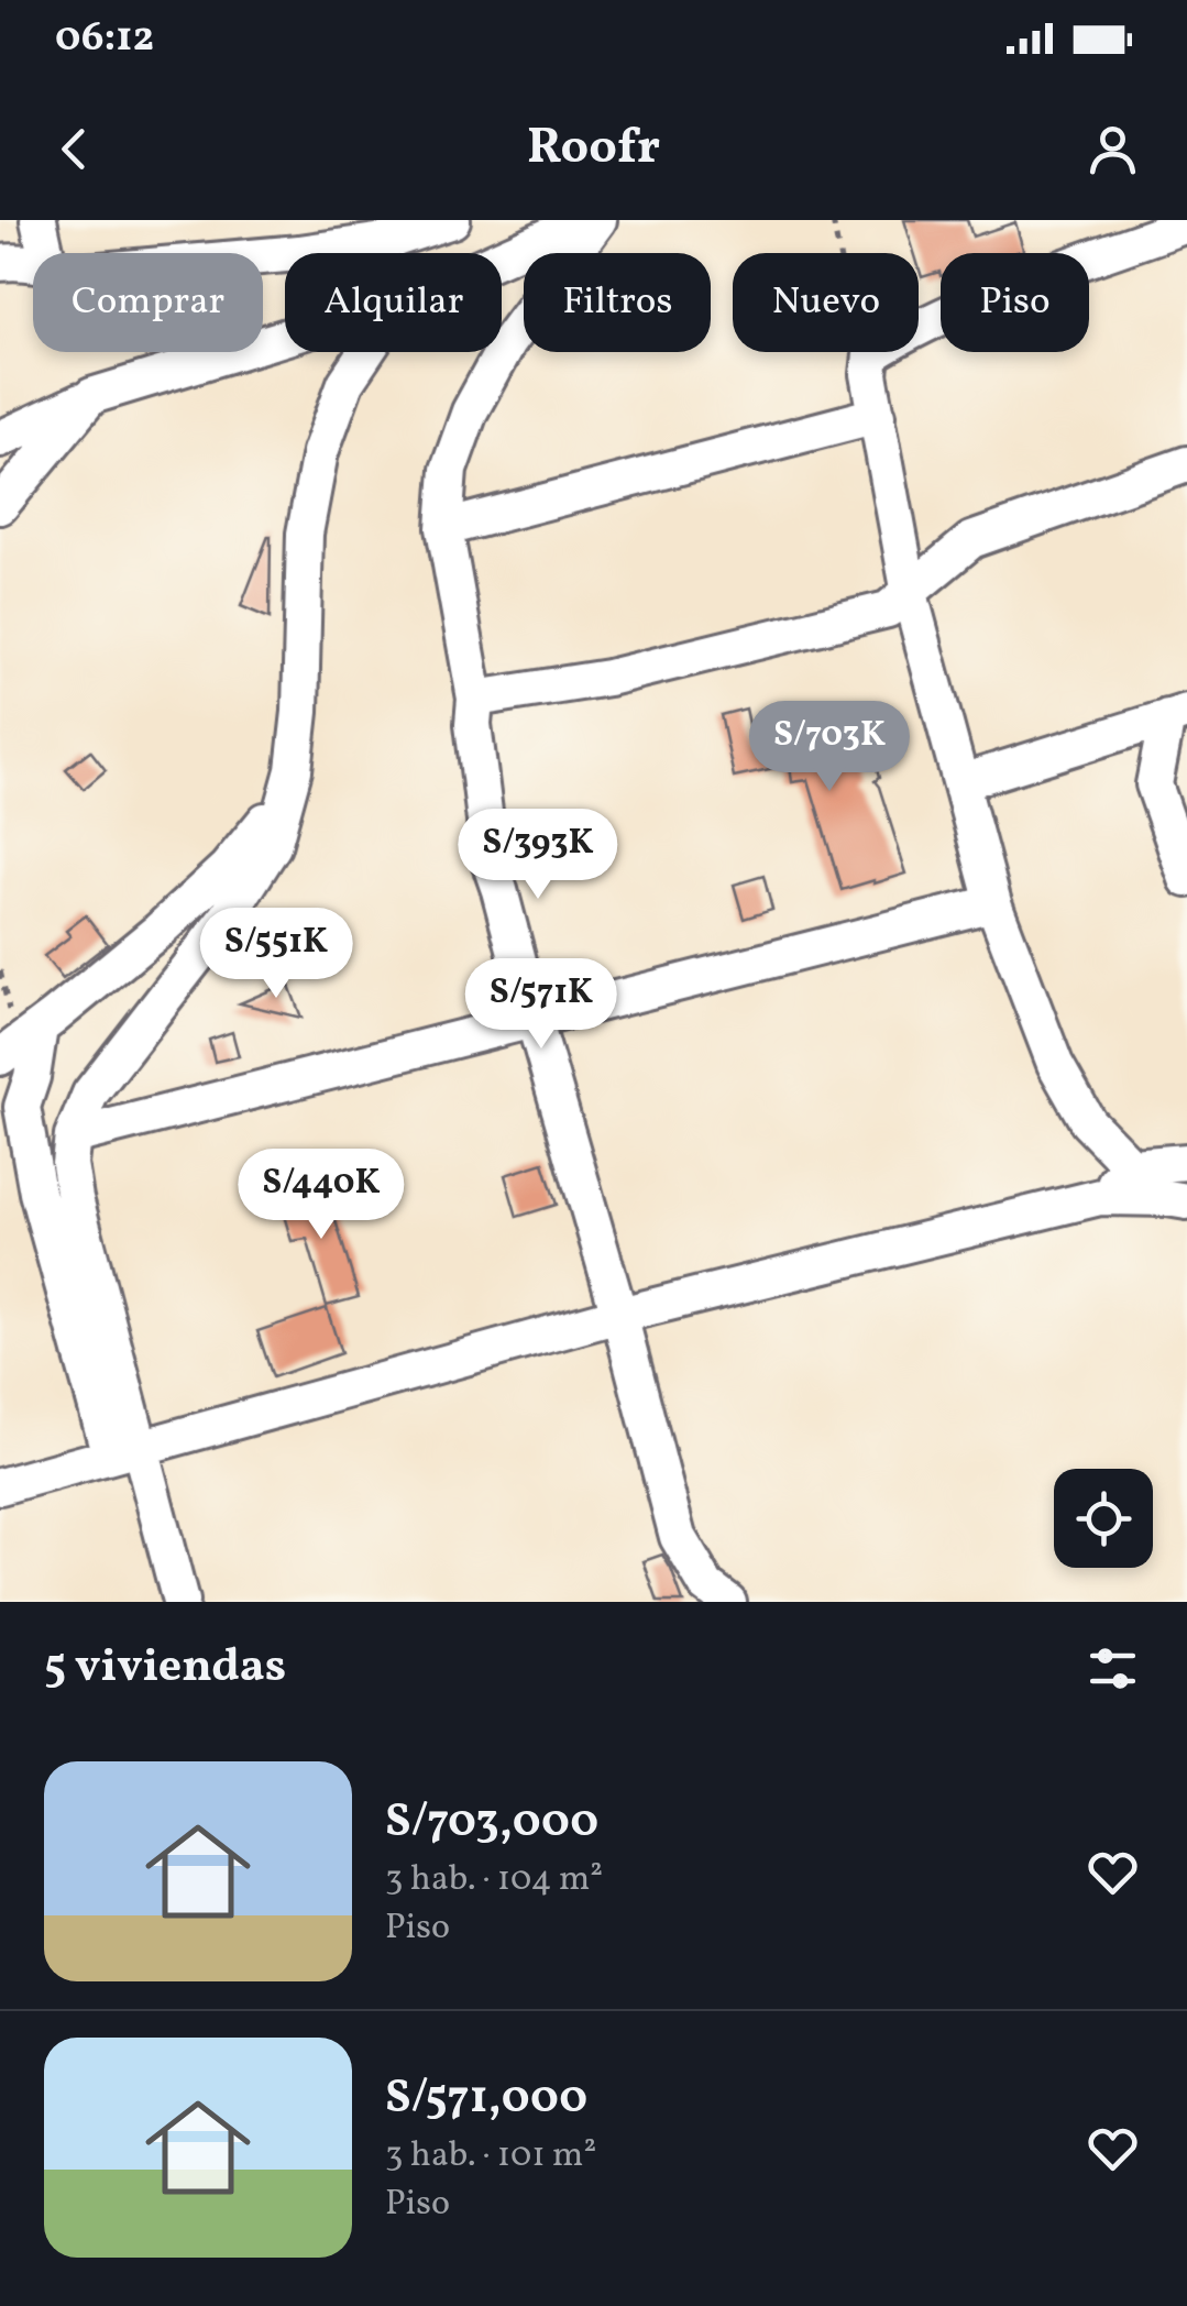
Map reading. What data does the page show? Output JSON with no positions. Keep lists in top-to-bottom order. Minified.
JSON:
{"page":{"status":"06:12","header":"Roofr","chip":["Comprar","Alquilar","Filtros","Nuevo","Piso"],"price":["S/703K","S/393K","S/551K","S/571K","S/440K"],"heading":"5 viviendas","list":[{"name":"S/703,000","note":"3 hab. · 104 m² · Piso"},{"name":"S/571,000","note":"3 hab. · 101 m² · Piso"}]}}
